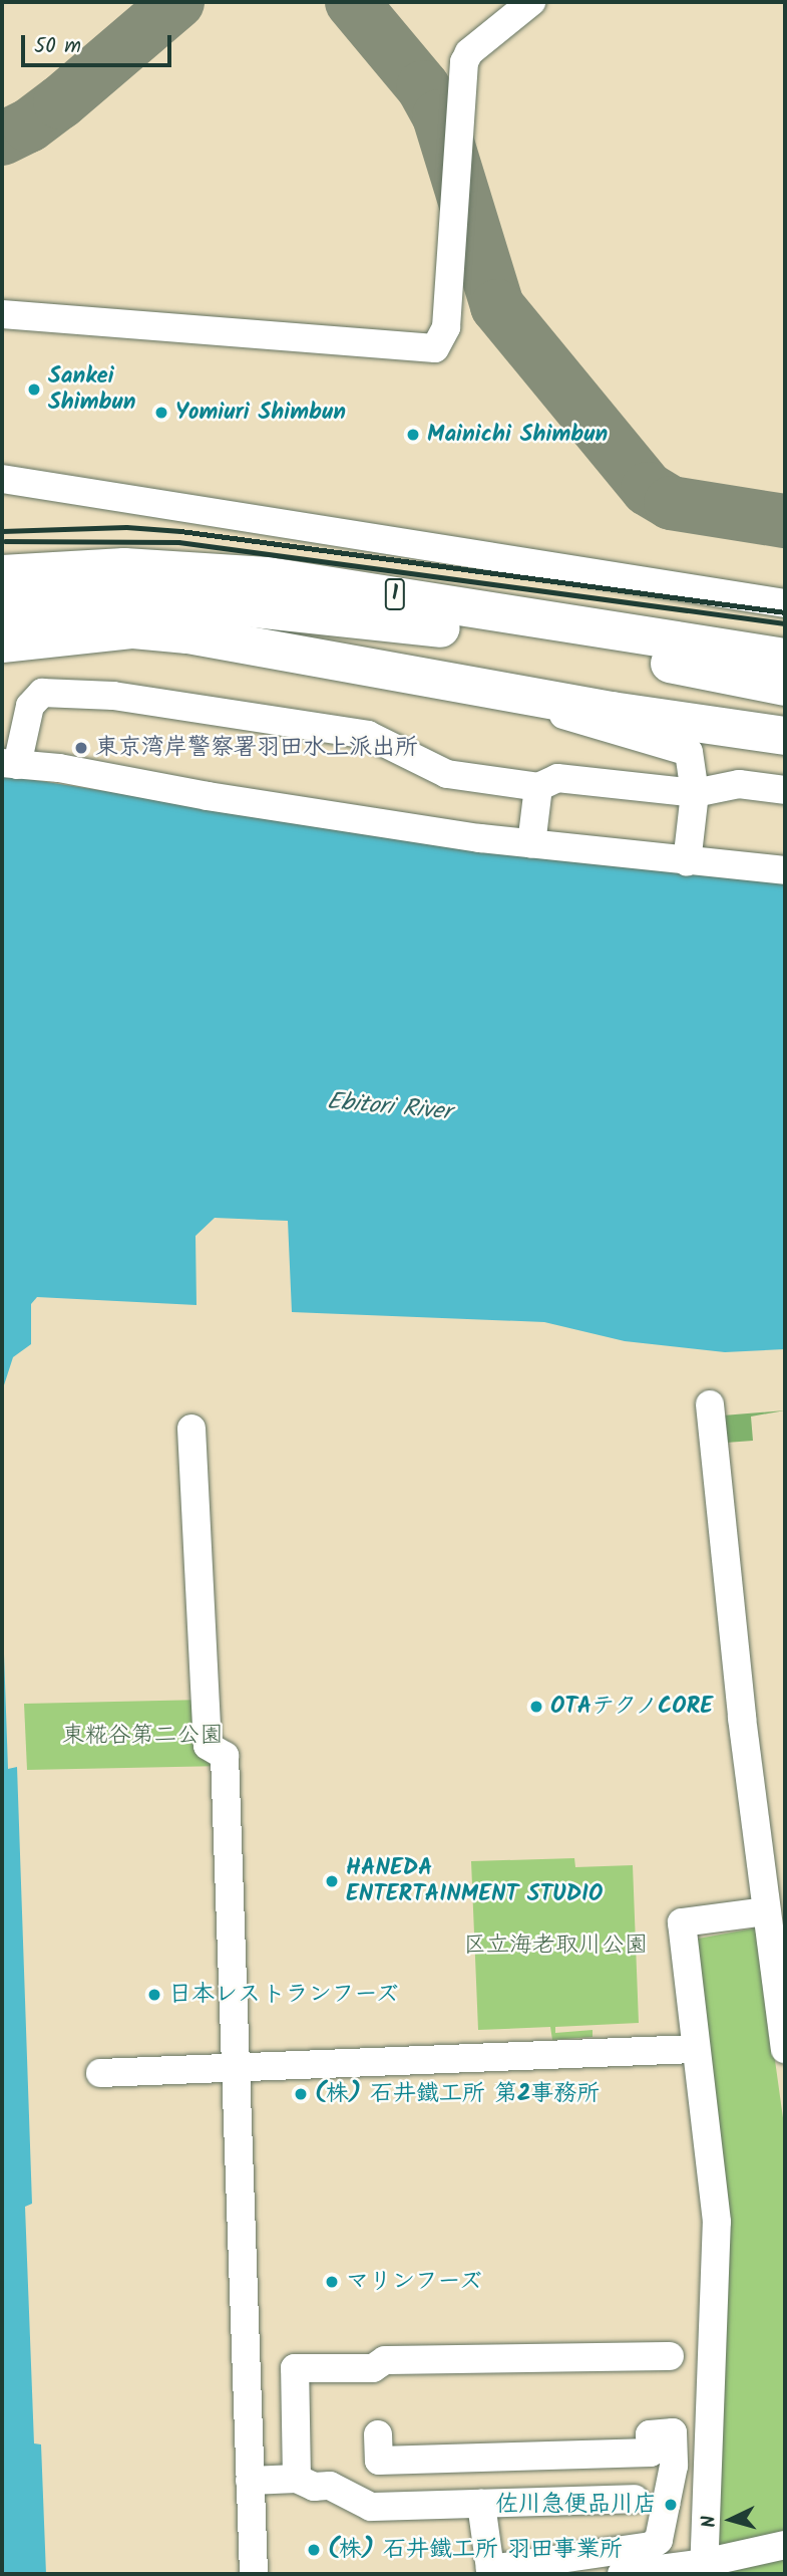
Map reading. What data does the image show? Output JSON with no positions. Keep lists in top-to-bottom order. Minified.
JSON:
{"streets":{"highway":["1"]},"water":["Ebitori River"],"parks":["東糀谷第二公園","区立海老取川公園"],"places":["Sankei Shimbun","Yomiuri Shimbun","Mainichi Shimbun","東京湾岸警察署羽田水上派出所","OTAテクノCORE","HANEDA ENTERTAINMENT STUDIO","日本レストランフーズ","(株) 石井鐵工所 第2事務所","マリンフーズ","佐川急便品川店","(株) 石井鐵工所 羽田事業所"],"scale_bar":"50 m","north":"left"}
